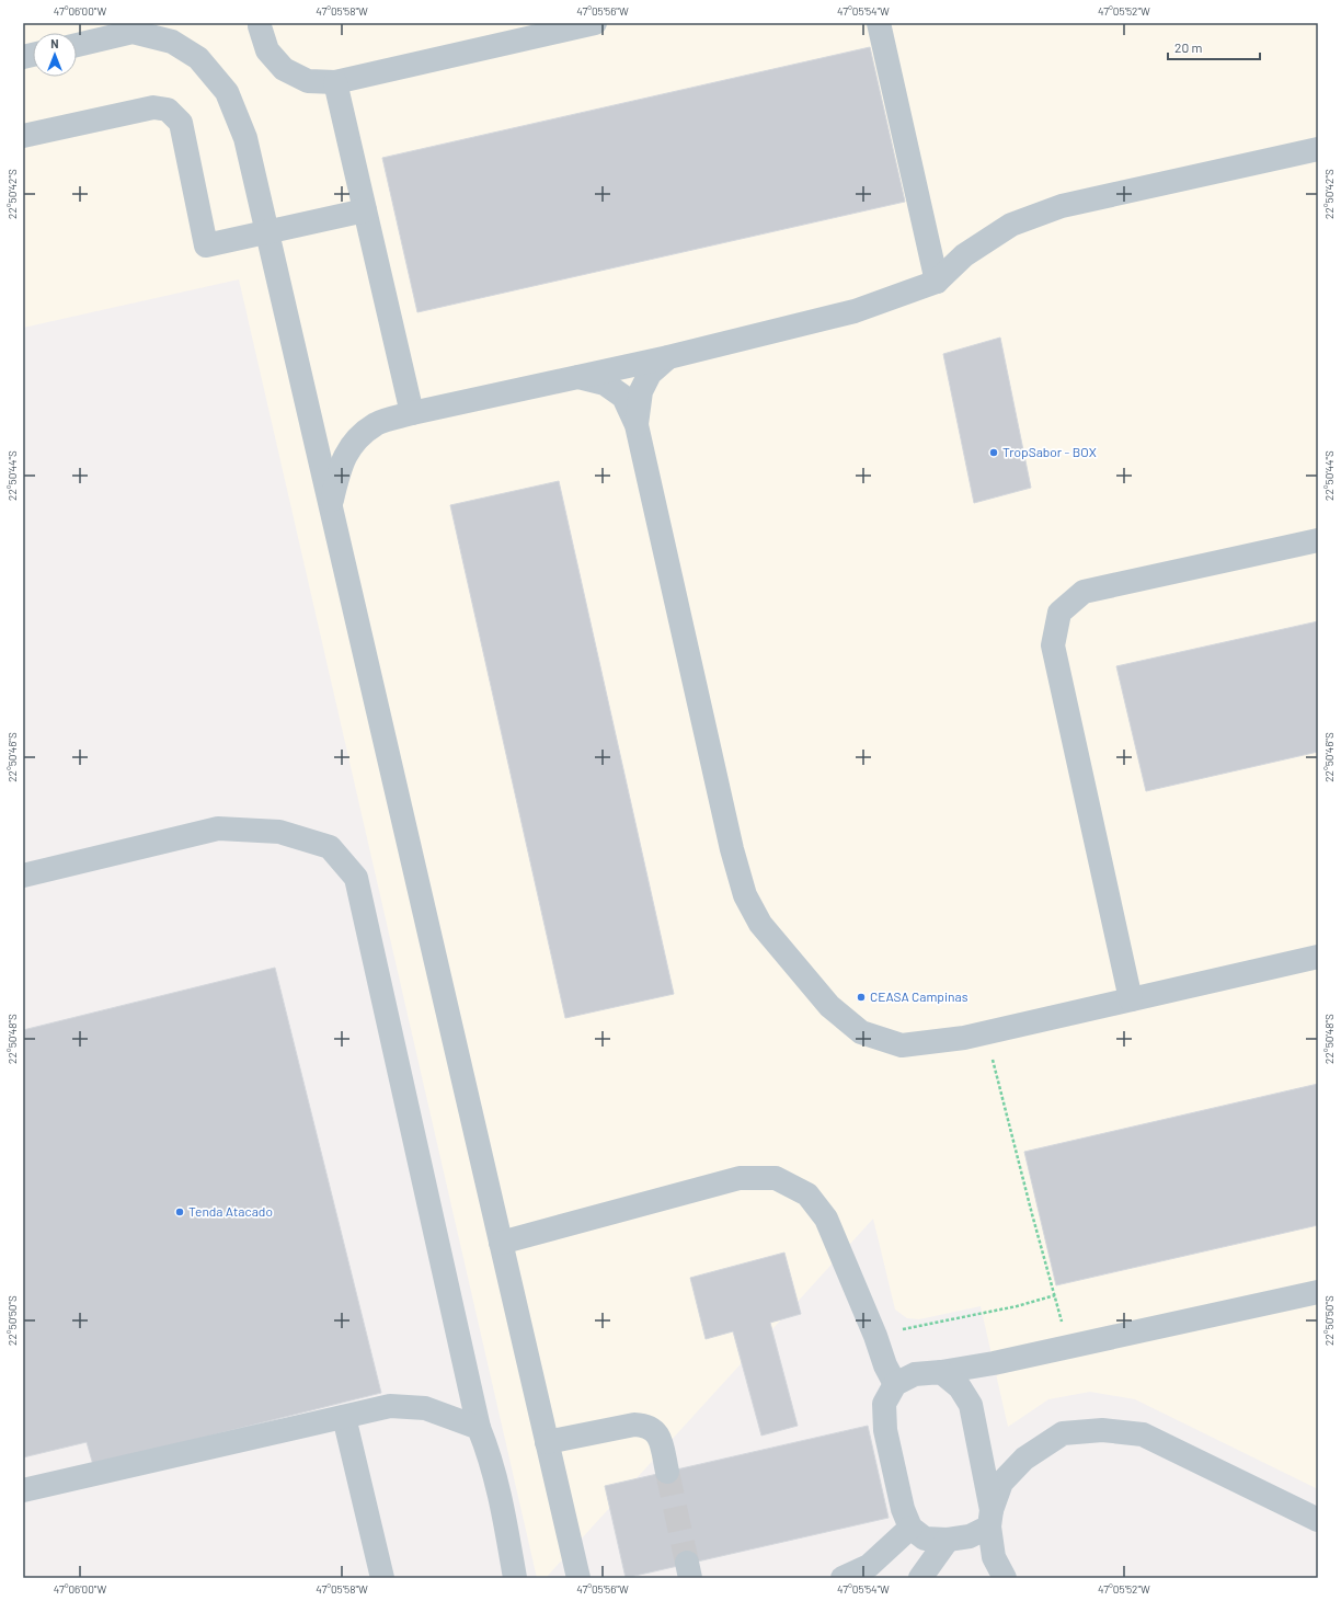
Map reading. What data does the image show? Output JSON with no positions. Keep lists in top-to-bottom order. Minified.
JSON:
{"places":["TropSabor - BOX","CEASA Campinas","Tenda Atacado"],"scale_bar":"20 m","north":"top","coordinates":["47°06'00\"W","47°05'58\"W","47°05'56\"W","47°05'54\"W","47°05'52\"W","22°50'42\"S","22°50'44\"S","22°50'46\"S","22°50'48\"S","22°50'50\"S"]}
